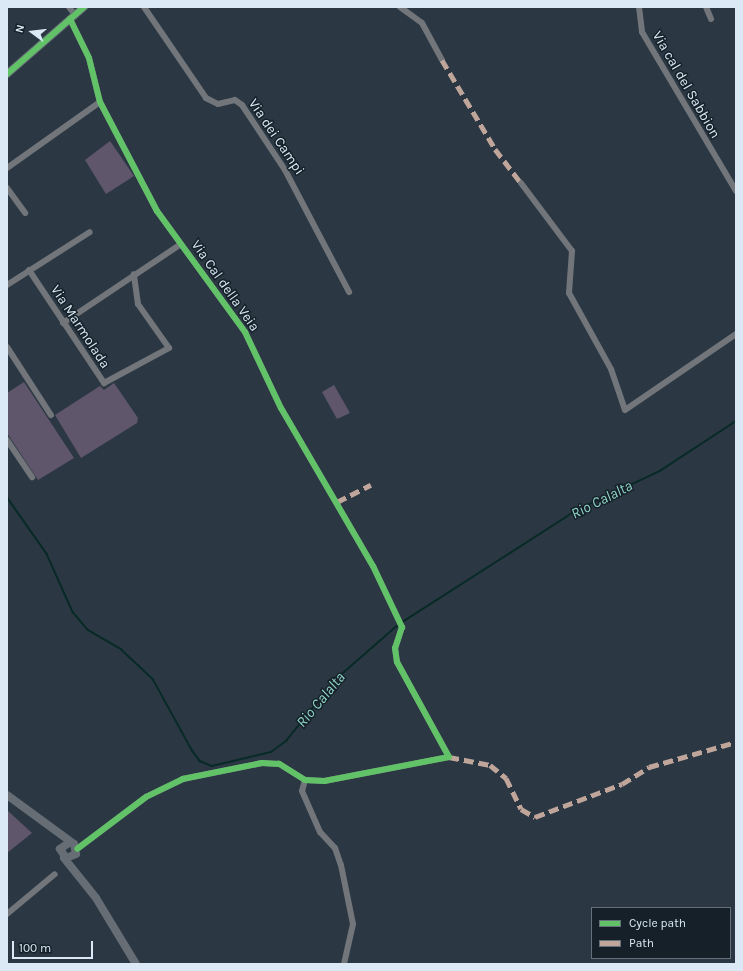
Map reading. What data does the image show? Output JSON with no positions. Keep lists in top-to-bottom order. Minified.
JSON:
{"streets":{"street":["Via cal del Sabbion","Via dei Campi","Via Cal della Veia","Via Marmolada"]},"water":["Rio Calalta"],"legend":["Cycle path","Path"],"scale_bar":"100 m","north":"left"}
